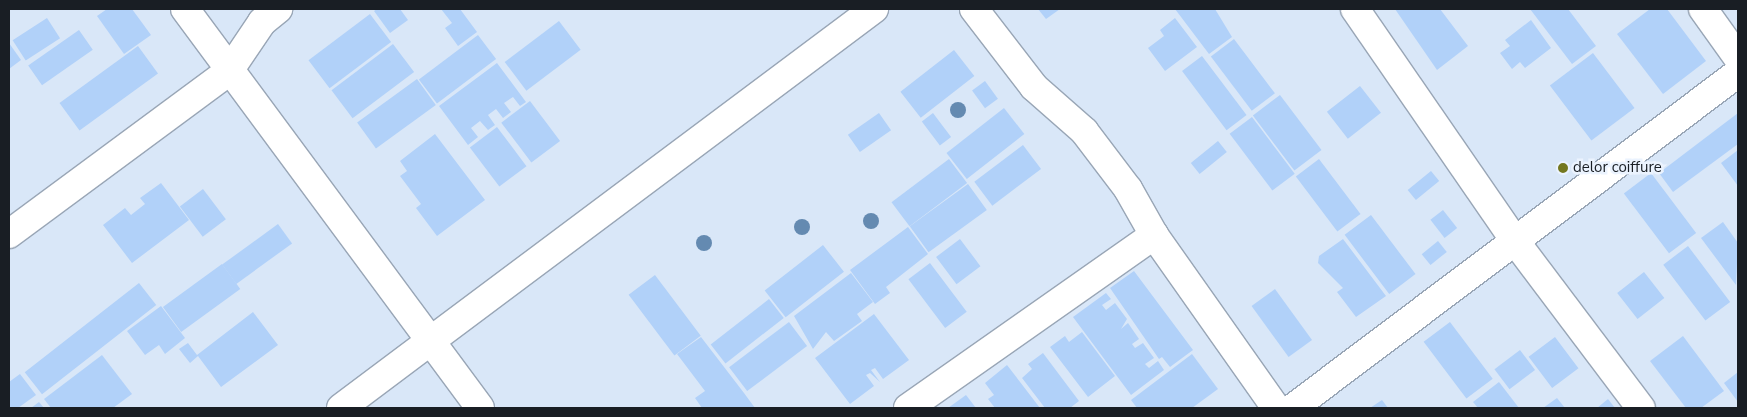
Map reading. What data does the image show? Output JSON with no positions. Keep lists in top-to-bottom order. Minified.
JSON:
{"places":["delor coiffure"]}
